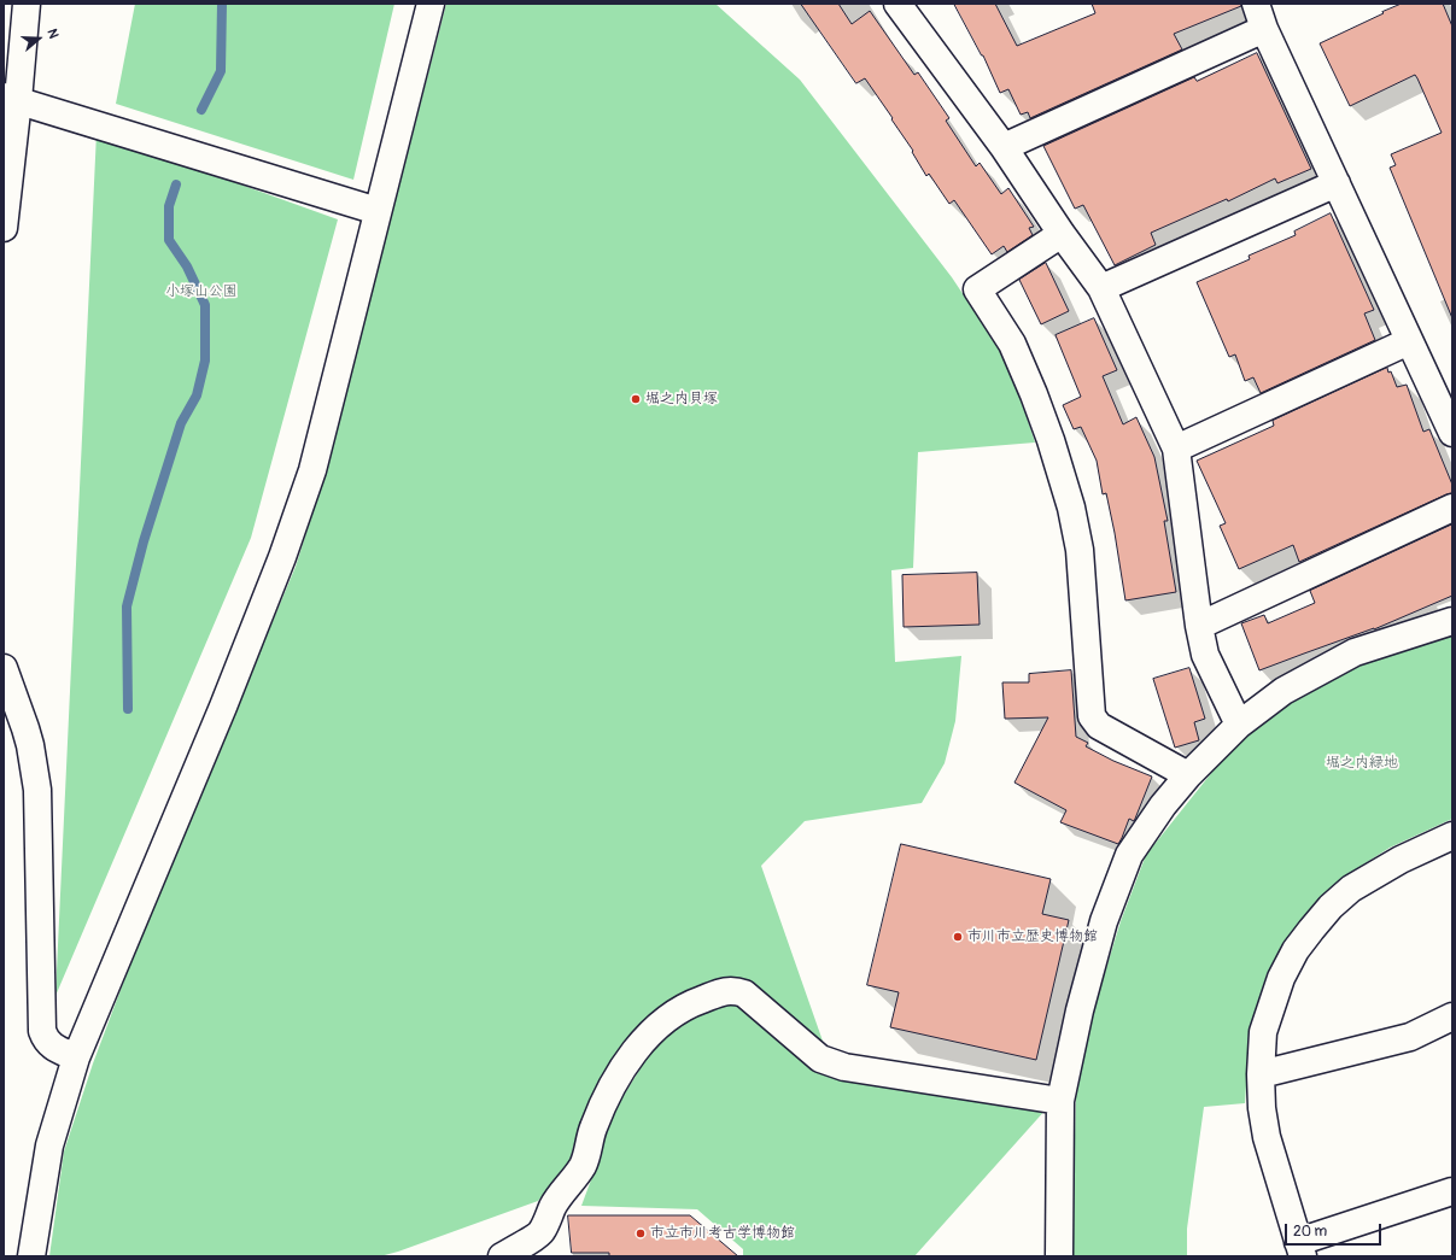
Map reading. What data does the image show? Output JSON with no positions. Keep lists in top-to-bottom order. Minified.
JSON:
{"parks":["小塚山公園","堀之内緑地"],"places":["堀之内貝塚","市川市立歴史博物館","市立市川考古学博物館"],"scale_bar":"20 m","north":"right"}
